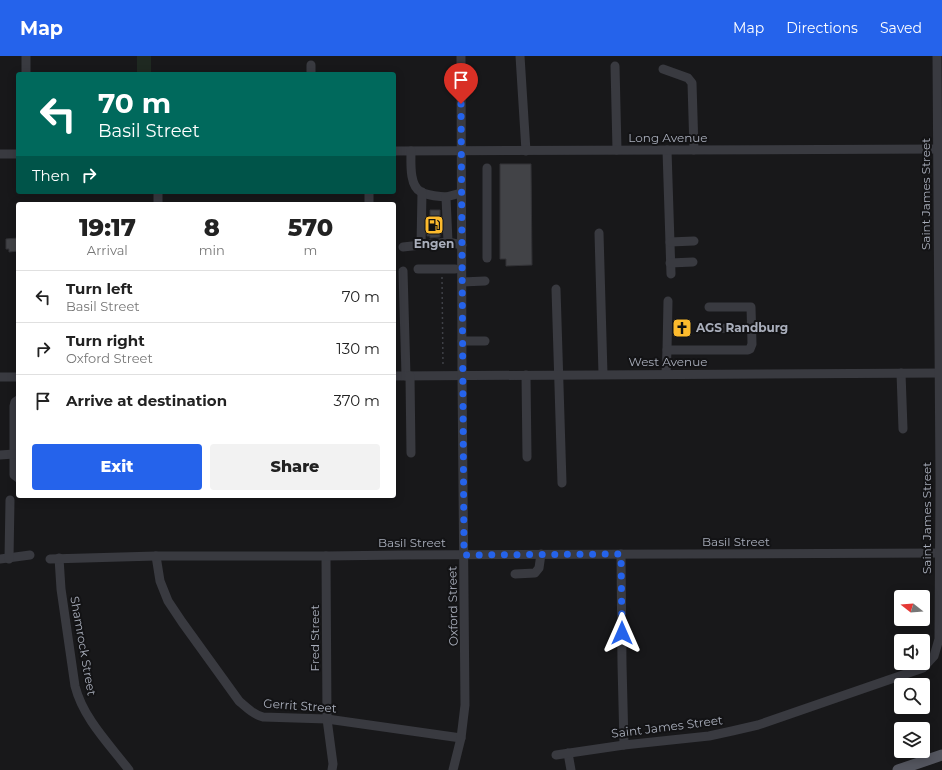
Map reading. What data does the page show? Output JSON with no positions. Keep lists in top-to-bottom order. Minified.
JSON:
{"streets":{"street":["Long Avenue","Saint James Street","West Avenue","Basil Street","Oxford Street","Fred Street","Shamrock Street","Gerrit Street"]},"crossings":[["Long Avenue","Saint James Street"],["Long Avenue","Oxford Street"],["Saint James Street","West Avenue"],["Saint James Street","Basil Street"],["West Avenue","Oxford Street"],["Basil Street","Oxford Street"],["Basil Street","Fred Street"],["Basil Street","Shamrock Street"],["Basil Street","Gerrit Street"],["Oxford Street","Gerrit Street"],["Fred Street","Gerrit Street"]],"places":{"fuel station":["Engen"],"church":["AGS Randburg"]},"north":"left","page":{"header":"Map","nav":["Map","Directions","Saved"],"turn":["70 m","Basil Street"],"then":"Then","eta":["19:17","Arrival","8","min","570","m"],"list":[{"name":"Turn left","note":"Basil Street","value":"70 m"},{"name":"Turn right","note":"Oxford Street","value":"130 m"},{"name":"Arrive at destination","value":"370 m"}],"buttons":["Exit","Share"]}}
